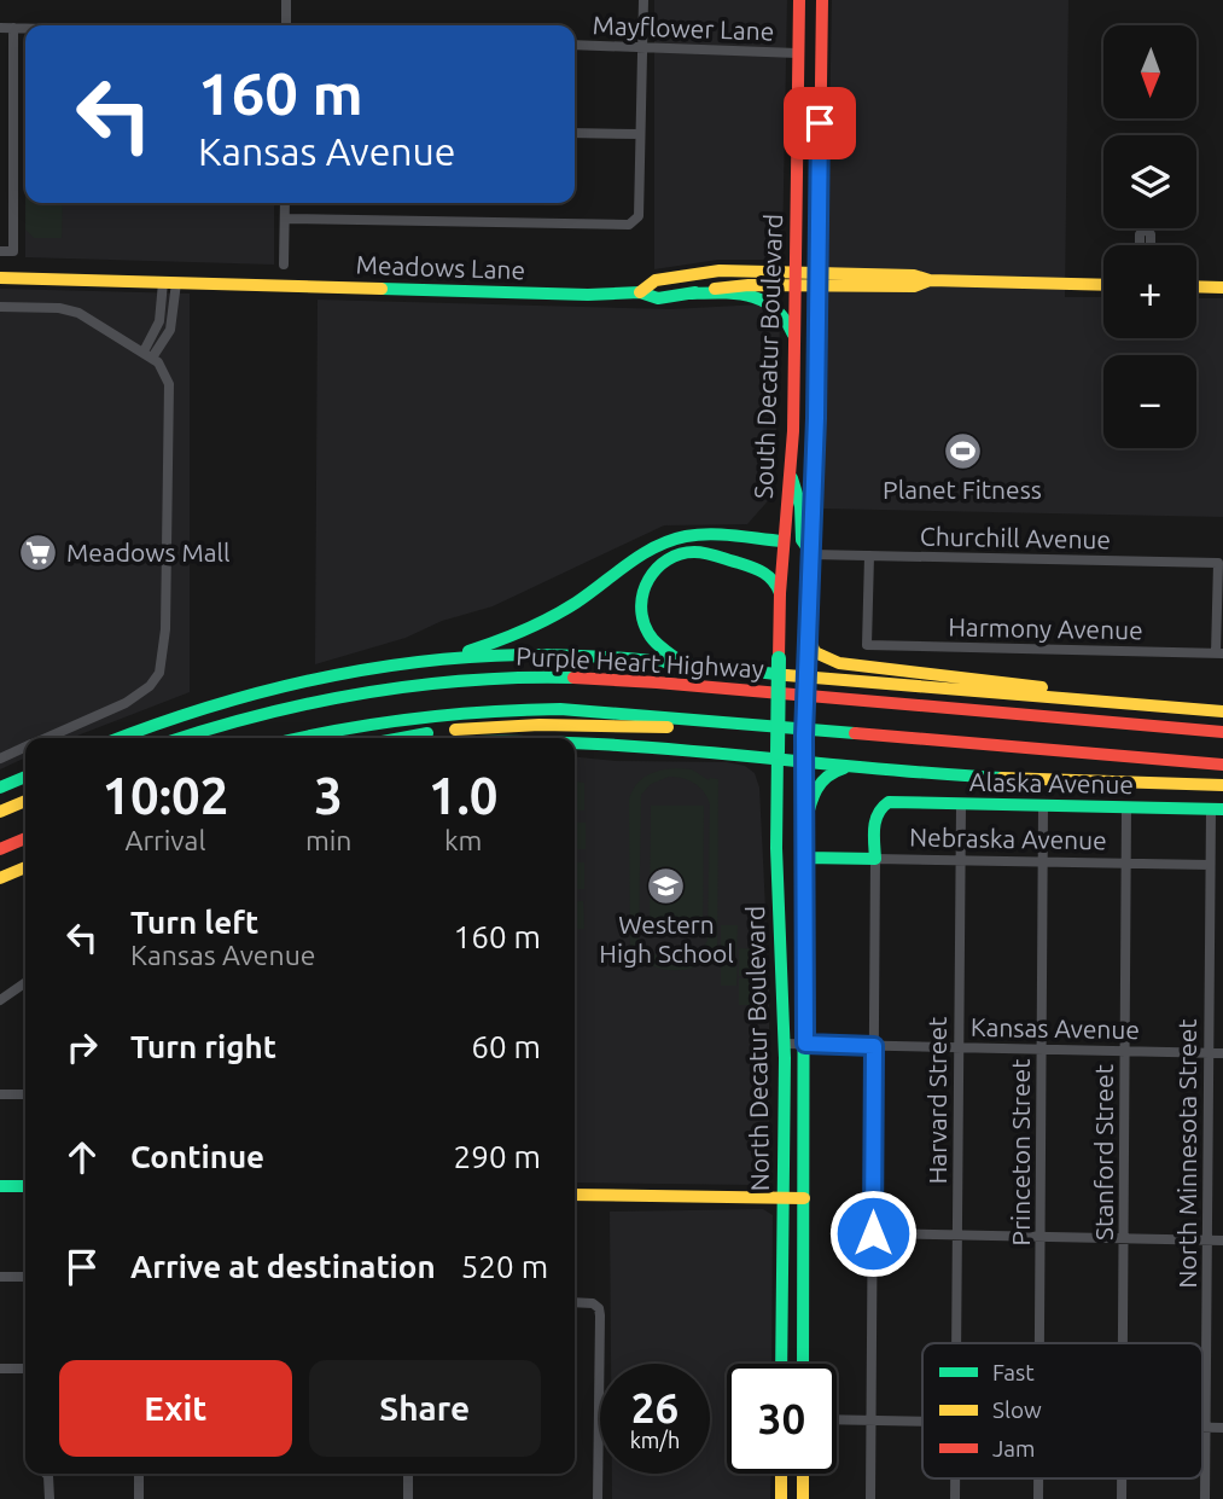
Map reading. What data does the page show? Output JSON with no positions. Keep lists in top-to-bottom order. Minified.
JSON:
{"streets":{"main road":["Meadows Lane","South Decatur Boulevard","Purple Heart Highway","Alaska Avenue","Nebraska Avenue","North Decatur Boulevard"],"street":["Mayflower Lane","Churchill Avenue","Harmony Avenue","Kansas Avenue","Harvard Street","Princeton Street","Stanford Street","North Minnesota Street"]},"crossings":[["Mayflower Lane","South Decatur Boulevard"],["Meadows Lane","South Decatur Boulevard"],["South Decatur Boulevard","Churchill Avenue"],["South Decatur Boulevard","North Decatur Boulevard"],["Churchill Avenue","Harmony Avenue"],["Alaska Avenue","Nebraska Avenue"],["Alaska Avenue","Harvard Street"],["Alaska Avenue","Princeton Street"],["Alaska Avenue","Stanford Street"],["Alaska Avenue","North Minnesota Street"],["Nebraska Avenue","North Decatur Boulevard"],["Nebraska Avenue","Harvard Street"],["Nebraska Avenue","Princeton Street"],["Nebraska Avenue","Stanford Street"],["Nebraska Avenue","North Minnesota Street"],["Kansas Avenue","North Decatur Boulevard"],["Kansas Avenue","Harvard Street"],["Kansas Avenue","Princeton Street"],["Kansas Avenue","Stanford Street"],["Kansas Avenue","North Minnesota Street"]],"places":{"sports":["Planet Fitness"],"supermarket":["Meadows Mall"],"school or university":["Western High School"]},"legend":["Fast","Slow","Jam"],"north":"bottom","page":{"map_buttons":["+","−"],"turn":["160 m","Kansas Avenue"],"eta":["10:02","Arrival","3","min","1.0","km"],"list":[{"name":"Turn left","note":"Kansas Avenue","value":"160 m"},{"name":"Turn right","value":"60 m"},{"name":"Continue","value":"290 m"},{"name":"Arrive at destination","value":"520 m"}],"buttons":["Exit","Share"],"speed":"26 km/h","limit":"30"}}
